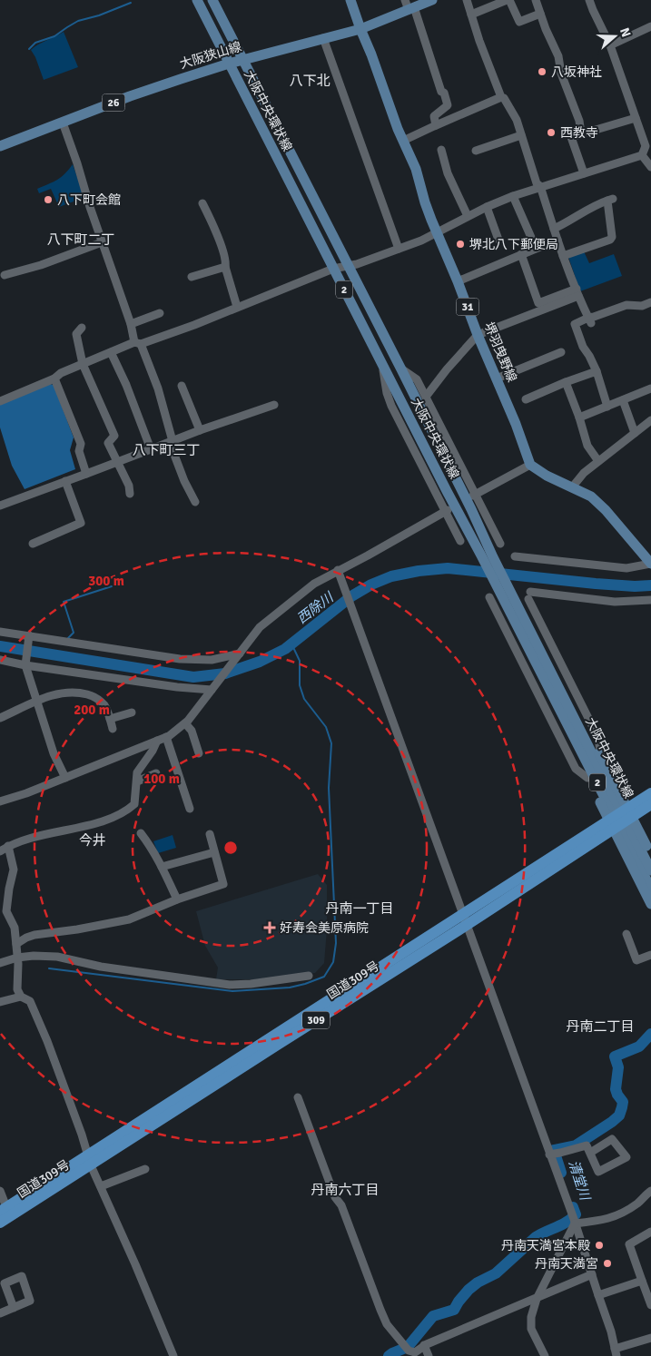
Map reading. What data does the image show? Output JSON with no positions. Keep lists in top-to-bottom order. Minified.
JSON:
{"streets":{"highway":["国道309号","309"],"main road":["大阪狭山線","26","大阪中央環状線","2","31","堺羽曳野線"]},"crossings":[["大阪狭山線","大阪中央環状線"],["大阪狭山線","堺羽曳野線"]],"districts":["八下北","八下町二丁","八下町三丁","今井","丹南一丁目","丹南二丁目","丹南六丁目"],"water":["西除川","清堂川"],"places":{"other":["八坂神社","西教寺","八下町会館","堺北八下郵便局","丹南天満宮本殿","丹南天満宮"],"health":["好寿会美原病院"]},"north":"right","rings":["300 m","200 m","100 m"]}
